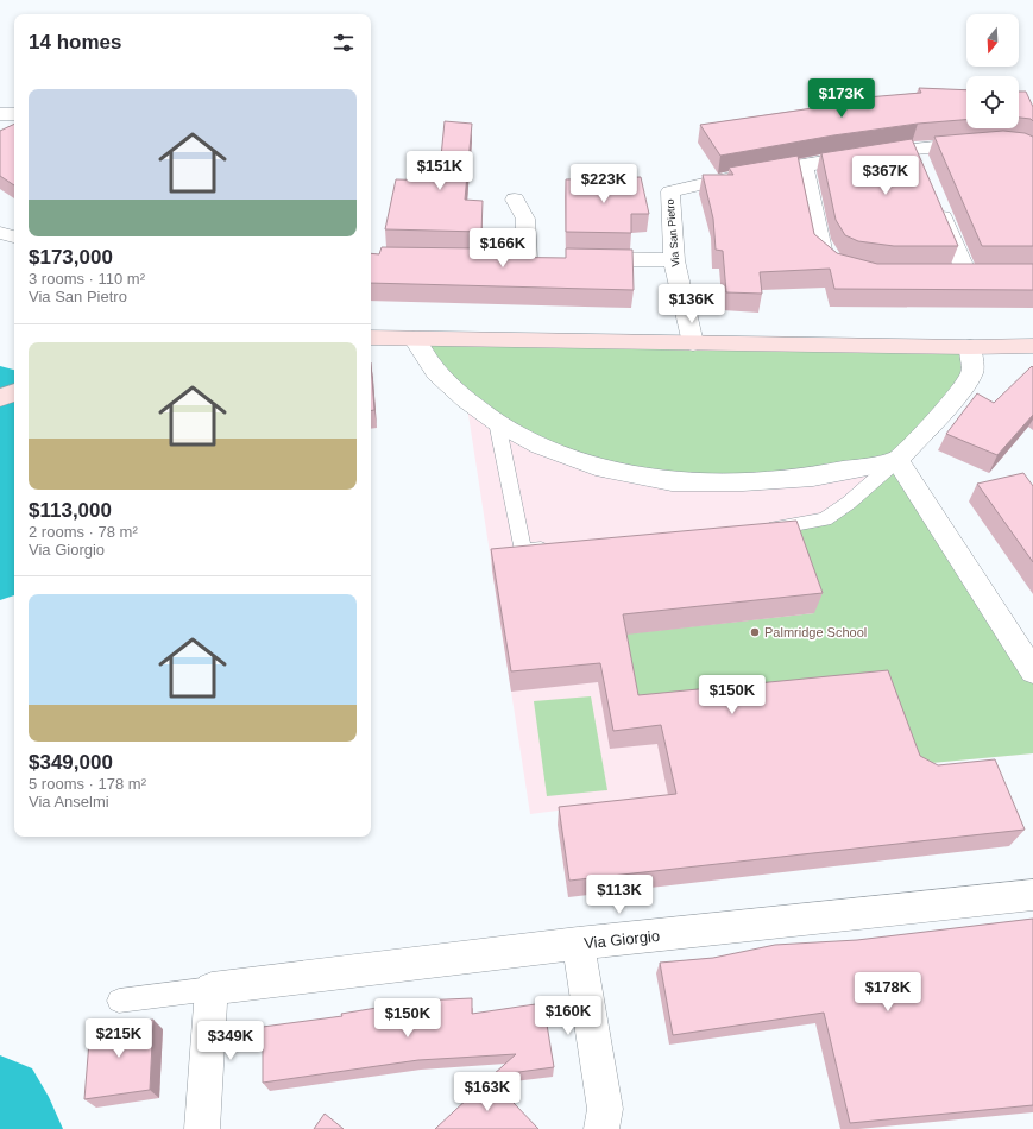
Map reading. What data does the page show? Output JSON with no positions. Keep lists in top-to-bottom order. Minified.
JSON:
{"streets":{"street":["Via San Pietro","Via Giorgio"]},"places":["Palmridge School"],"north":"bottom","page":{"heading":"14 homes","list":[{"name":"$173,000","note":"3 rooms · 110 m² · Via San Pietro"},{"name":"$113,000","note":"2 rooms · 78 m² · Via Giorgio"},{"name":"$349,000","note":"5 rooms · 178 m² · Via Anselmi"}],"price":["$173K","$151K","$367K","$223K","$166K","$136K","$150K","$113K","$178K","$160K","$150K","$215K","$349K","$163K"]}}
